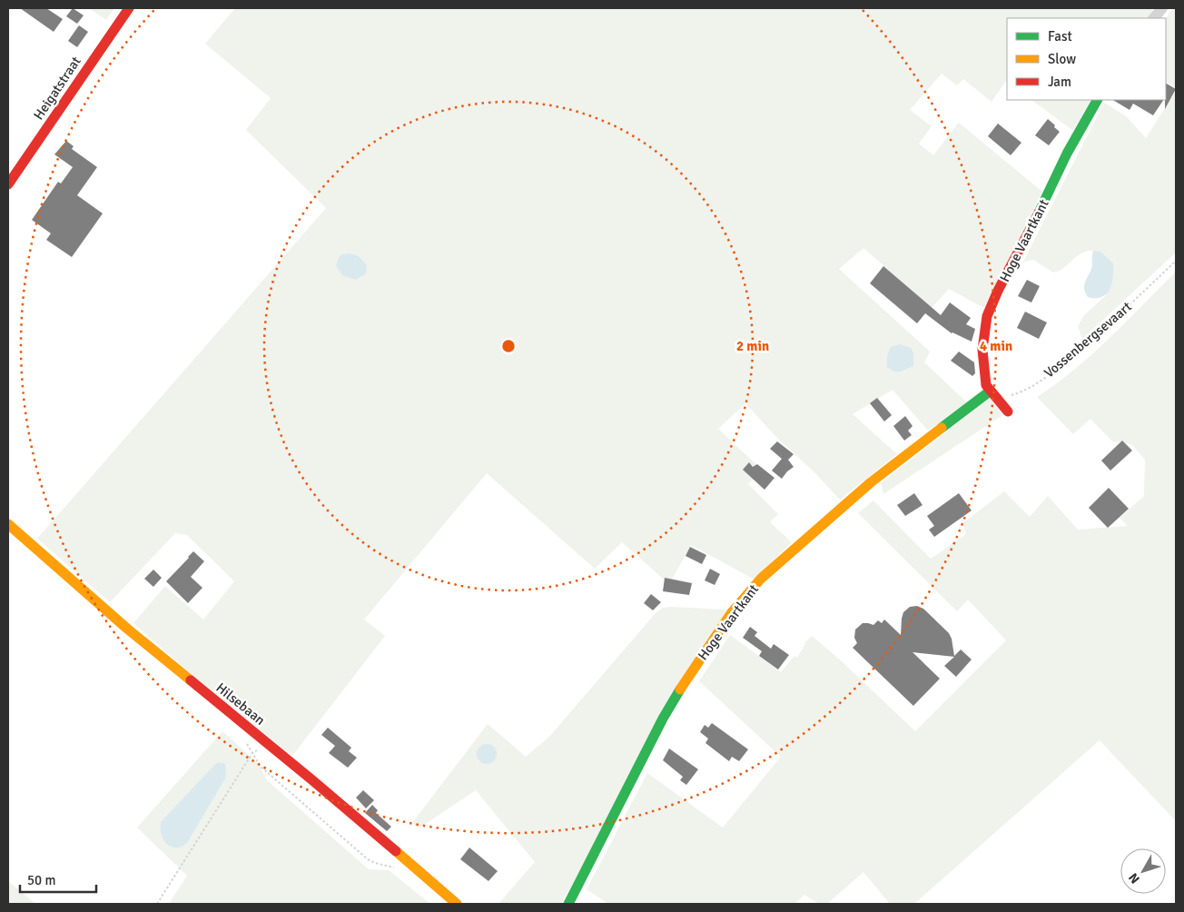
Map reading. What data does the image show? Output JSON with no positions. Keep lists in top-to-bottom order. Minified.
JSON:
{"streets":{"street":["Heigatstraat","Hoge Vaartkant","Hilsebaan"],"path":["Vossenbergsevaart"]},"crossings":[["Hoge Vaartkant","Vossenbergsevaart"]],"legend":["Fast","Slow","Jam"],"scale_bar":"50 m","north":"bottom left","rings":["2 min","4 min"]}
